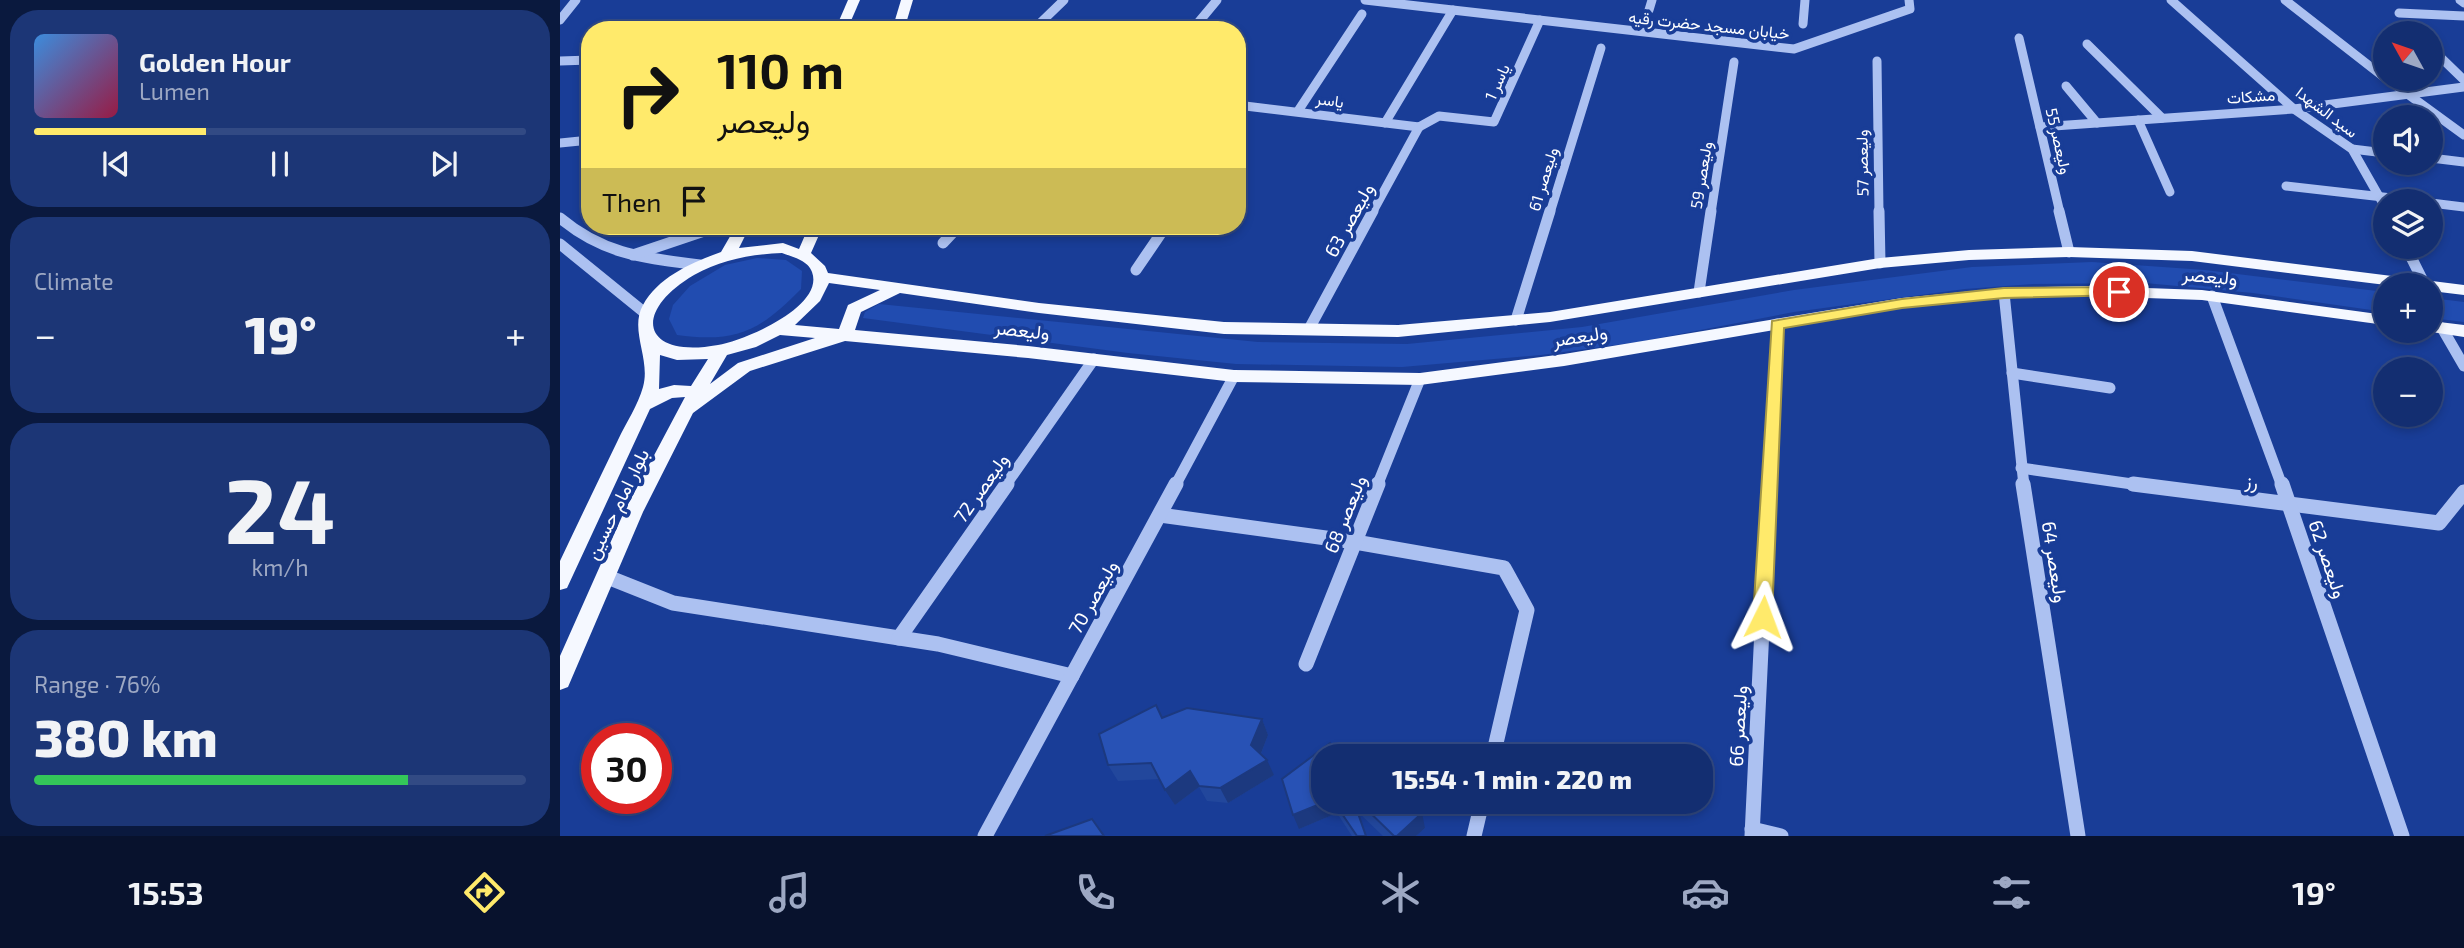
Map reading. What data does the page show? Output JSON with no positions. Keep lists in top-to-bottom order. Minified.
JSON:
{"streets":{"main road":["ولیعصر","بلوار امام حسین"],"street":["خیابان مسجد حضرت رقیه","یاسر 1","مشکات","یاسر","سید الشهدا","ولیعصر 55","ولیعصر 57","ولیعصر 59","ولیعصر 61","ولیعصر 63","رز","ولیعصر 72","ولیعصر 68","ولیعصر 62","ولیعصر 64","ولیعصر 70","ولیعصر 66"]},"crossings":[["خیابان مسجد حضرت رقیه","یاسر 1"],["یاسر 1","یاسر"],["یاسر 1","ولیعصر 63"],["مشکات","سید الشهدا"],["مشکات","ولیعصر 55"],["یاسر","ولیعصر 63"],["ولیعصر 55","ولیعصر"],["ولیعصر 57","ولیعصر"],["ولیعصر 59","ولیعصر"],["ولیعصر 61","ولیعصر"],["ولیعصر 63","ولیعصر"],["ولیعصر","ولیعصر 72"],["ولیعصر","ولیعصر 68"],["ولیعصر","ولیعصر 62"],["ولیعصر","ولیعصر 64"],["ولیعصر","ولیعصر 70"],["ولیعصر","ولیعصر 66"],["رز","ولیعصر 62"],["رز","ولیعصر 64"]],"north":"top left","page":{"map_buttons":["+","−"],"turn":["110 m","ولیعصر"],"song":["Golden Hour","Lumen"],"then":"Then","tile":["Climate",["24","km/h"],["Range · 76%","380 km"]],"heat":["−","19°","+"],"limit":"30","trip":"15:54 · 1 min · 220 m","tabs":["15:53","19°"]}}
